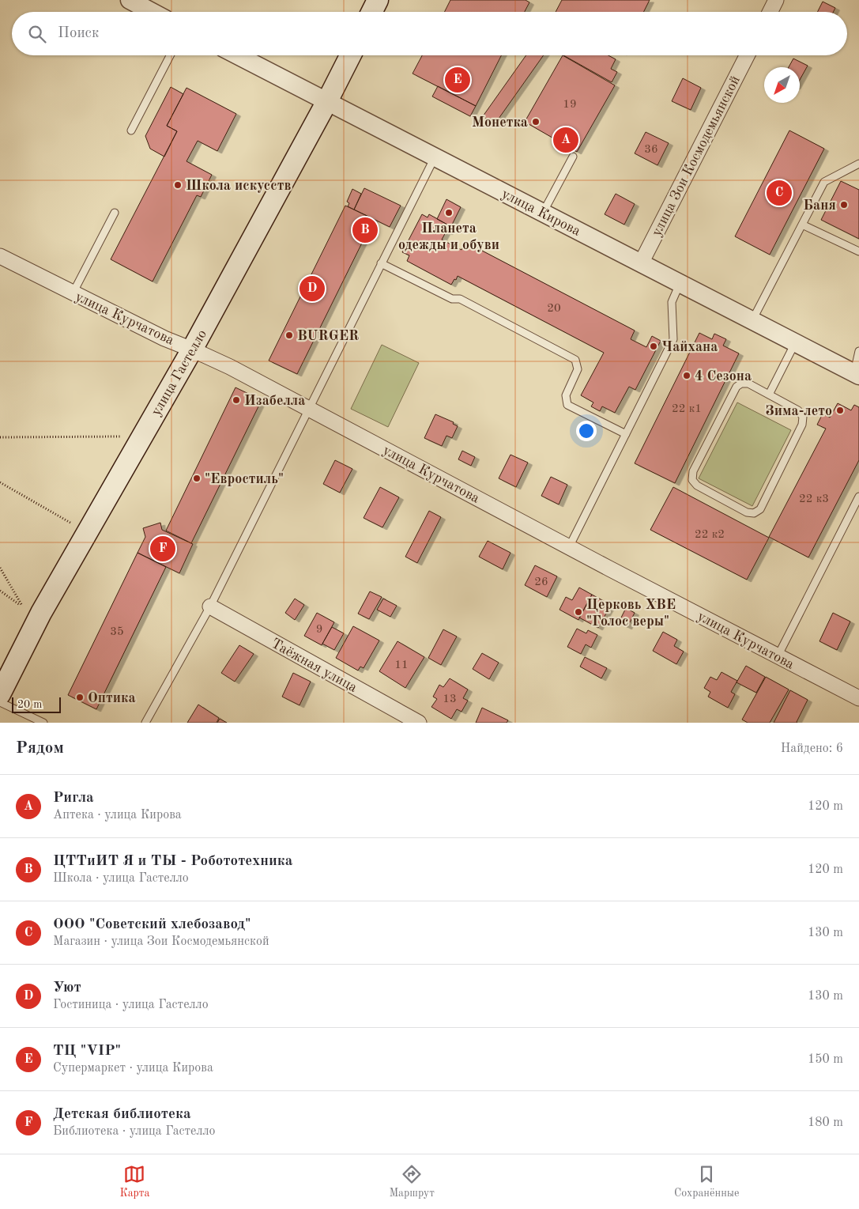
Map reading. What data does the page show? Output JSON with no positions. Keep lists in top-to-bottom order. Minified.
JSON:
{"streets":{"main road":["улица Гастелло"],"street":["улица Зои Космодемьянской","улица Кирова","улица Курчатова","Таёжная улица"]},"crossings":[["улица Зои Космодемьянской","улица Кирова"],["улица Кирова","улица Гастелло"],["улица Курчатова","улица Гастелло"]],"places":["Монетка","Школа искусств","Баня","Планета одежды и обуви","BURGER","Чайхана","4 Сезона","Изабелла","Зима-лето","\"Евростиль\"","Церковь ХВЕ \"Голос веры\"","Оптика"],"house_numbers":["19","36","20","22 к1","22 к3","22 к2","26","9","35","11","13"],"scale_bar":"20 m","north":"bottom left","page":{"search":"Поиск","pins":["E","A","C","B","D","F"],"scale":"20 m","heading":["Рядом","Найдено: 6"],"list":[{"mark":"A","name":"Ригла","note":"Аптека · улица Кирова","value":"120 m"},{"mark":"B","name":"ЦТТиИТ Я и ТЫ - Робототехника","note":"Школа · улица Гастелло","value":"120 m"},{"mark":"C","name":"ООО \"Советский хлебозавод\"","note":"Магазин · улица Зои Космодемьянской","value":"130 m"},{"mark":"D","name":"Уют","note":"Гостиница · улица Гастелло","value":"130 m"},{"mark":"E","name":"ТЦ \"VIP\"","note":"Супермаркет · улица Кирова","value":"150 m"},{"mark":"F","name":"Детская библиотека","note":"Библиотека · улица Гастелло","value":"180 m"}],"nav":["Карта","Маршрут","Сохранённые"]}}
